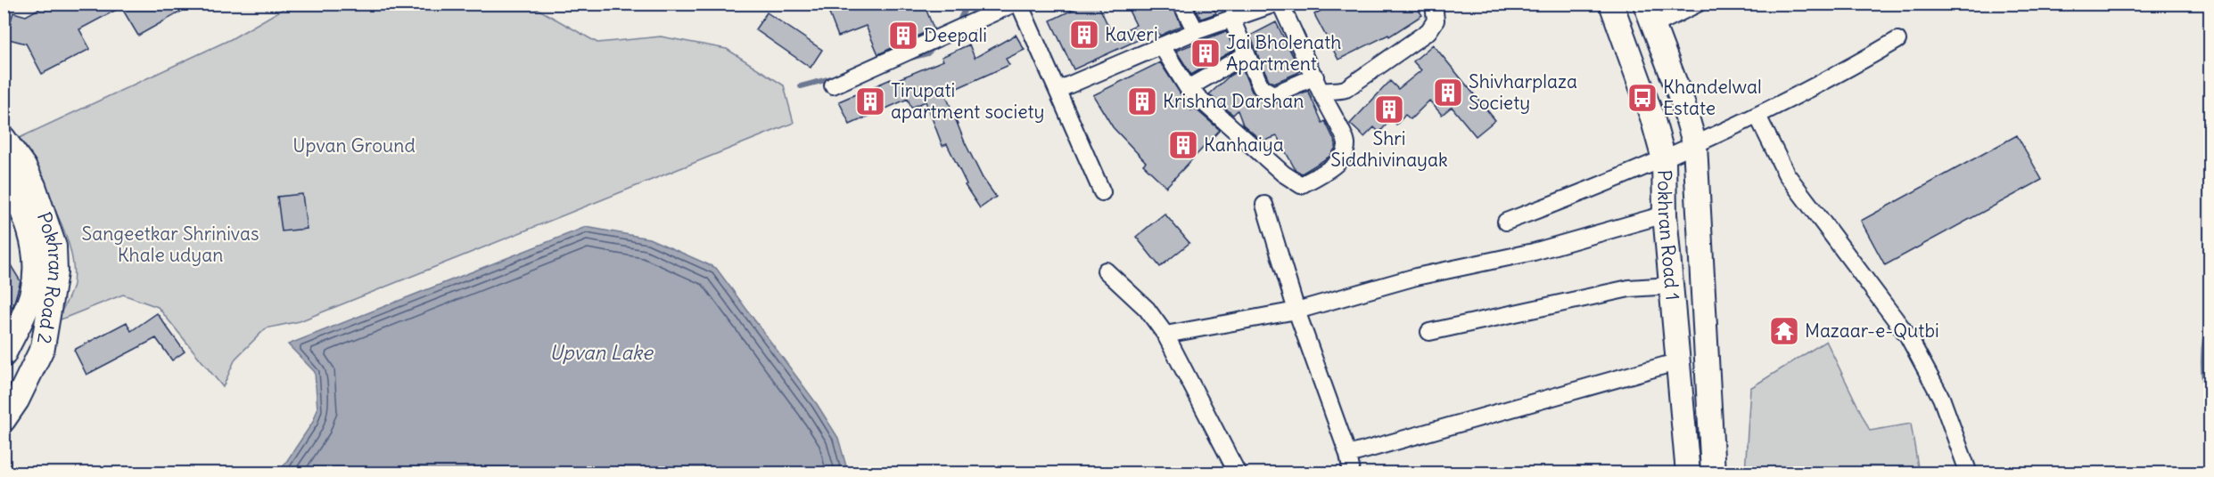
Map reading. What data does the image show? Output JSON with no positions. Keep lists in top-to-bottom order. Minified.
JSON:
{"streets":{"main road":["Pokhran Road 1","Pokhran Road 2"]},"water":["Upvan Lake"],"parks":["Upvan Ground","Sangeetkar Shrinivas Khale udyan"],"places":{"building":["Kaveri","Deepali","Jai Bholenath Apartment","Shivharplaza Society","Tirupati apartment society","Krishna Darshan","Shri Siddhivinayak","Kanhaiya"],"bus stop":["Khandelwal Estate"],"temple":["Mazaar-e-Qutbi"]}}
